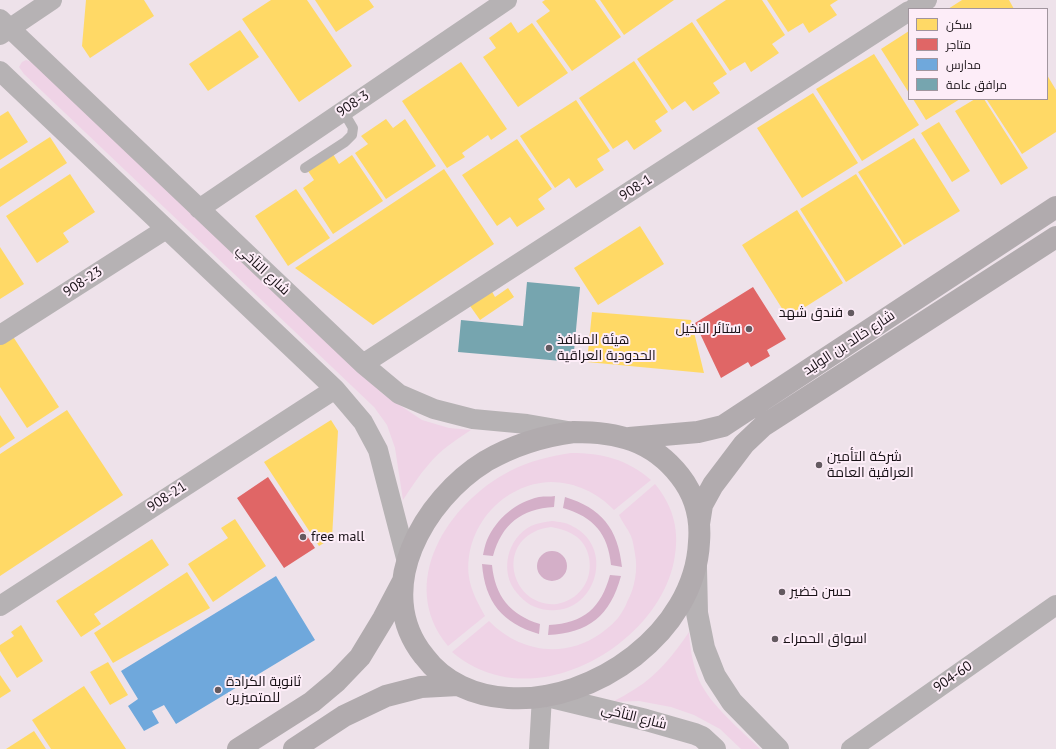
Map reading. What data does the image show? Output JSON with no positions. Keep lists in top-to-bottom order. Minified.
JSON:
{"streets":{"main road":["شارع خالد بن الوليد"],"street":["908-3","908-1","شارع التآخي","908-23","908-21","904-60"]},"crossings":[["908-3","شارع التآخي"],["908-1","شارع التآخي"]],"places":["فندق شهد","ستائر النخيل","هيئة المنافذ الحدودية العراقية","شركة التأمين العراقية العامة","free mall","حسن خضير","اسواق الحمراء","ثانوية الكرادة للمتميزين"],"legend":["سكن","متاجر","مدارس","مرافق عامة"]}
